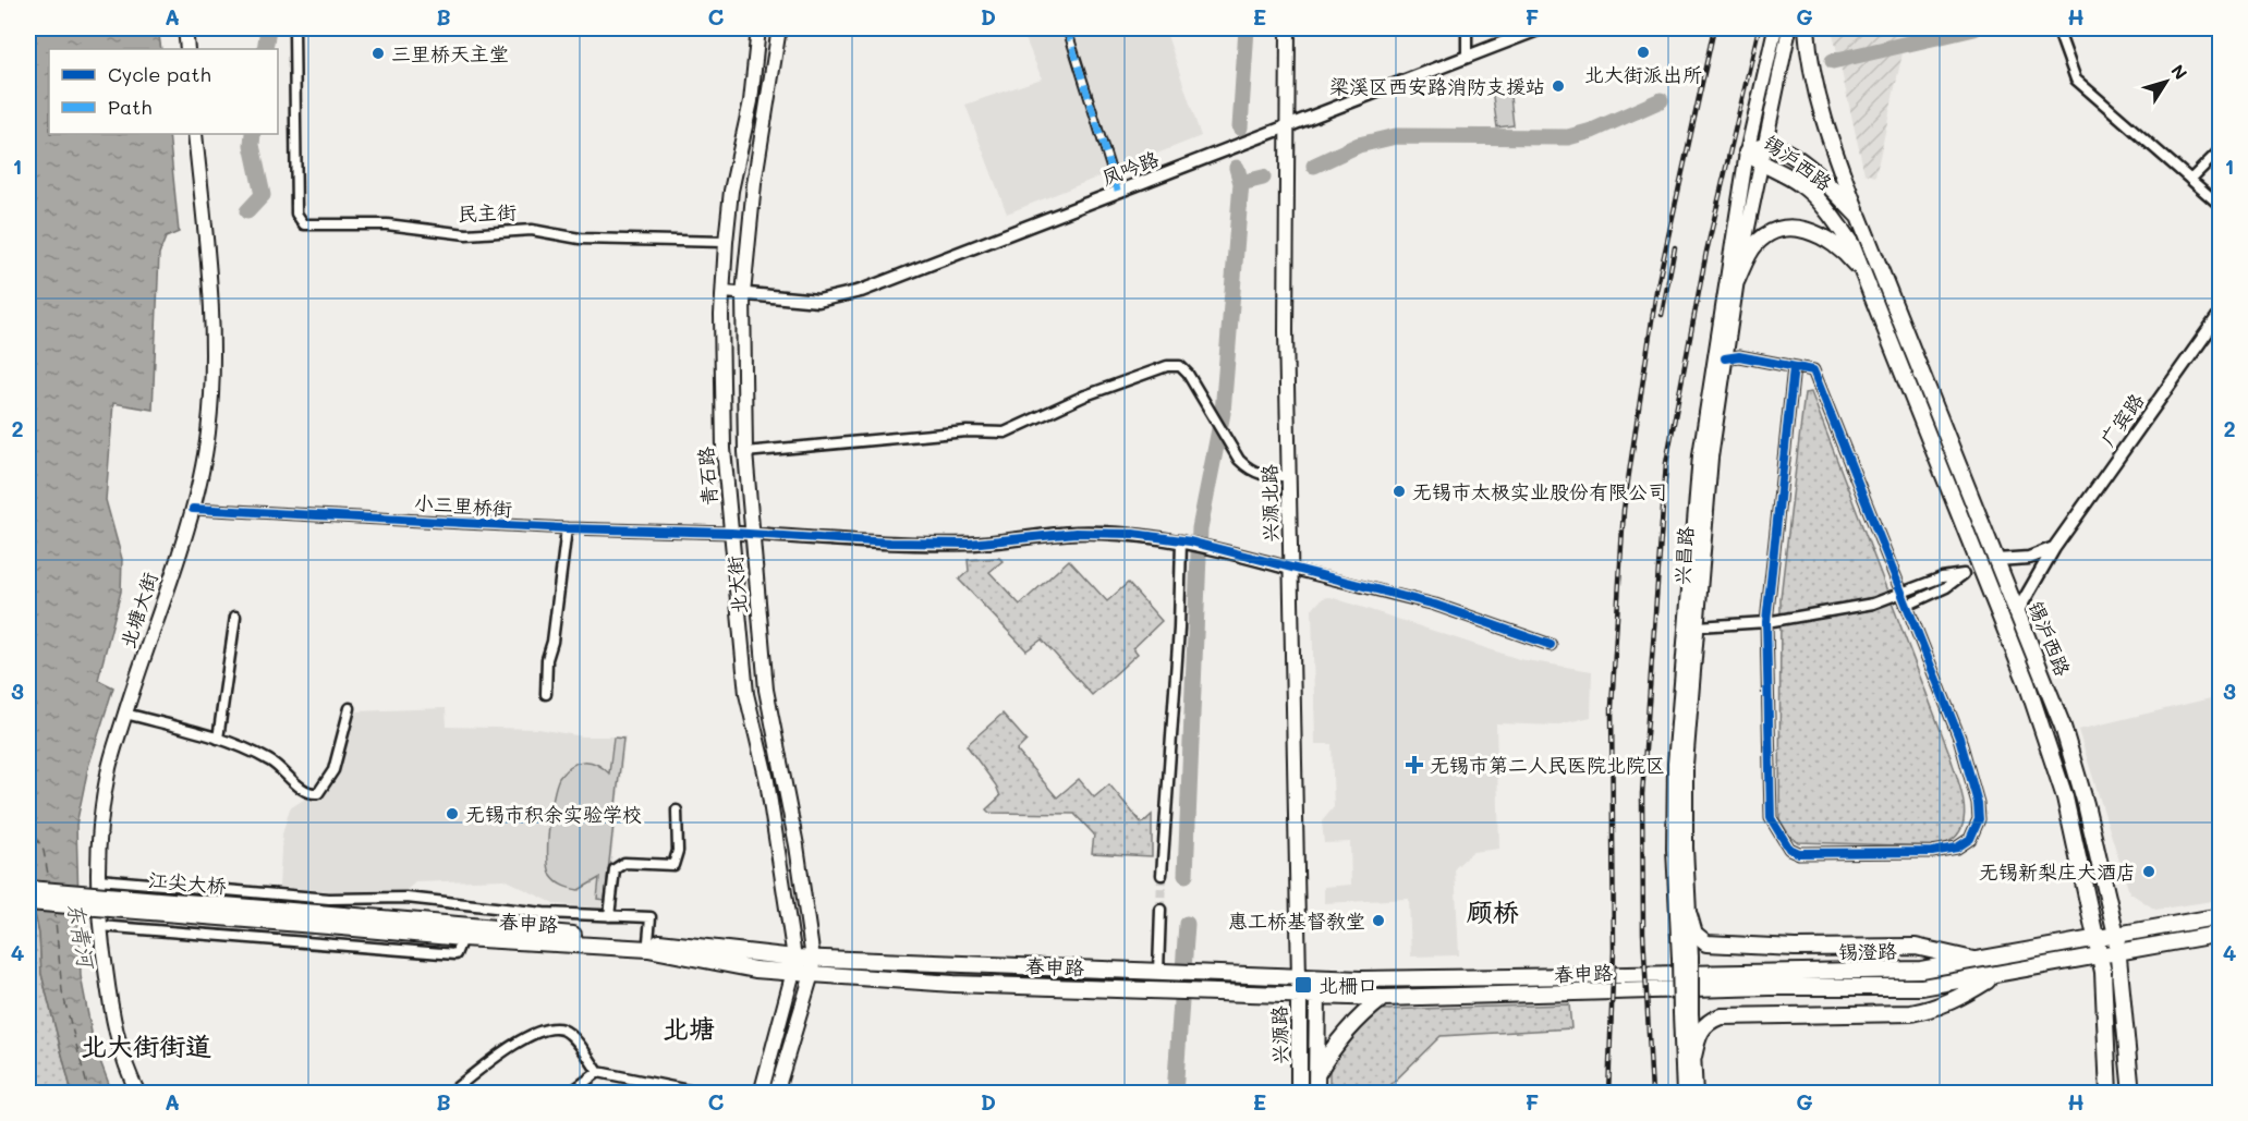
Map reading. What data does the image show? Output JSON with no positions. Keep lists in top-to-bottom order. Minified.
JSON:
{"streets":{"main road":["锡沪西路","青石路","兴源北路","兴昌路","北大街","北塘大街","江尖大桥","春申路","锡澄路","兴源路"],"street":["凤吟路","民主街","广宾路","小三里桥街"]},"crossings":[["锡沪西路","广宾路"],["锡沪西路","兴昌路"],["锡沪西路","锡澄路"],["凤吟路","青石路"],["凤吟路","兴源北路"],["凤吟路","北大街"],["民主街","青石路"],["青石路","小三里桥街"],["青石路","春申路"],["兴源北路","春申路"],["兴源北路","兴源路"],["小三里桥街","北塘大街"],["北大街","春申路"],["江尖大桥","春申路"],["春申路","锡澄路"],["春申路","兴源路"]],"districts":["顾桥","北塘","北大街街道"],"water":["东青河"],"places":{"other":["北大街派出所","三里桥天主堂","梁溪区西安路消防支援站","无锡市太极实业股份有限公司","无锡市积余实验学校","无锡新梨庄大酒店","惠工桥基督教堂"],"health":["无锡市第二人民医院北院区"],"transit":["北栅口"]},"legend":["Cycle path","Path"],"north":"top right","grid":{"columns":["A","B","C","D","E","F","G","H"],"rows":["1","2","3","4"]}}
